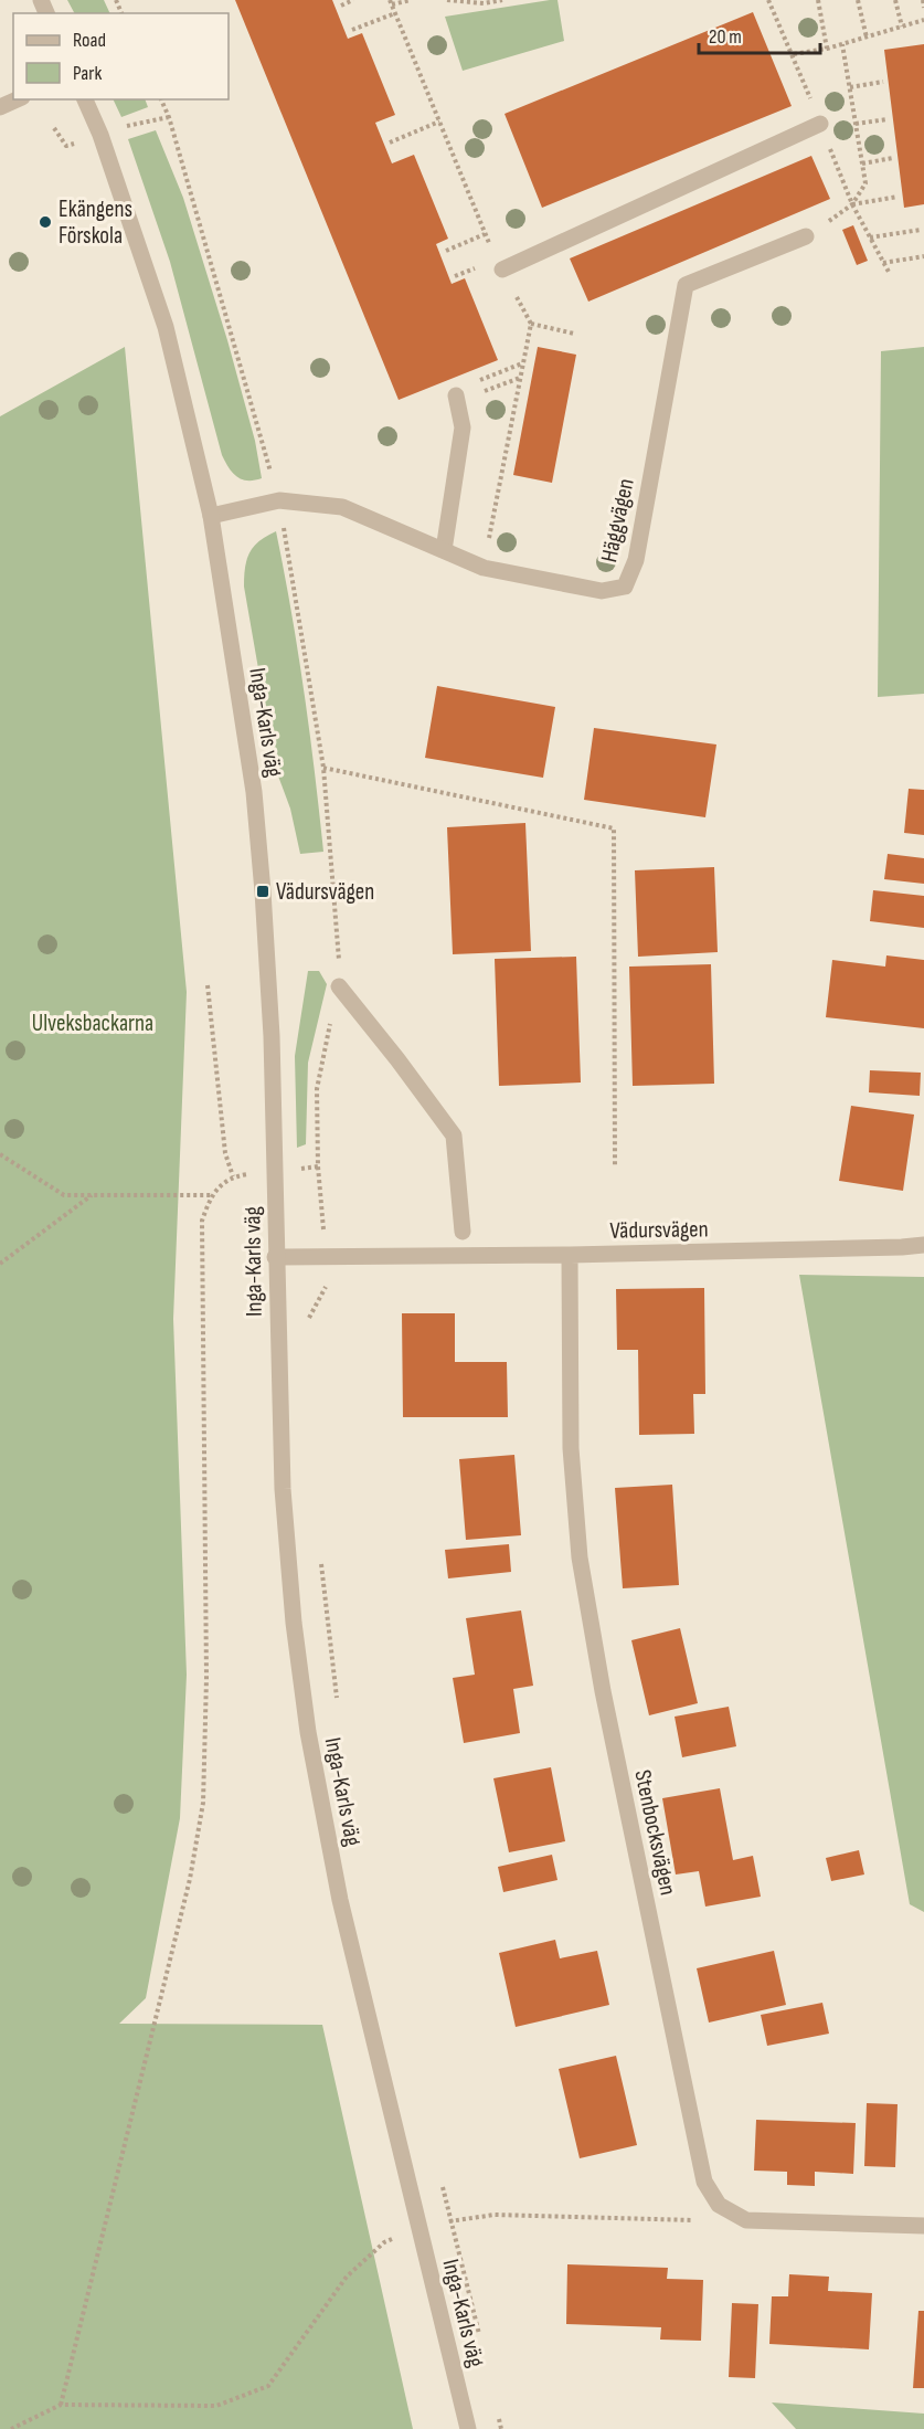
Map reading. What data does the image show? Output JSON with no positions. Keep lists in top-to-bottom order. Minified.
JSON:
{"streets":{"street":["Häggvägen","Inga-Karls väg","Vädursvägen","Stenbocksvägen"]},"crossings":[["Häggvägen","Inga-Karls väg"],["Inga-Karls väg","Vädursvägen"],["Vädursvägen","Stenbocksvägen"]],"parks":["Ulveksbackarna"],"places":{"other":["Ekängens Förskola"],"transit":["Vädursvägen"]},"legend":["Road","Park"],"scale_bar":"20 m"}
